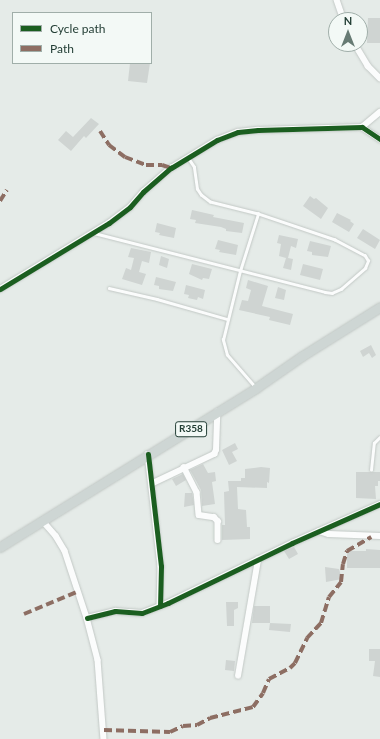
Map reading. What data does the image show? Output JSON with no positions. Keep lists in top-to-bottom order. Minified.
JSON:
{"streets":{"main road":["R358"]},"legend":["Cycle path","Path"],"north":"top"}
